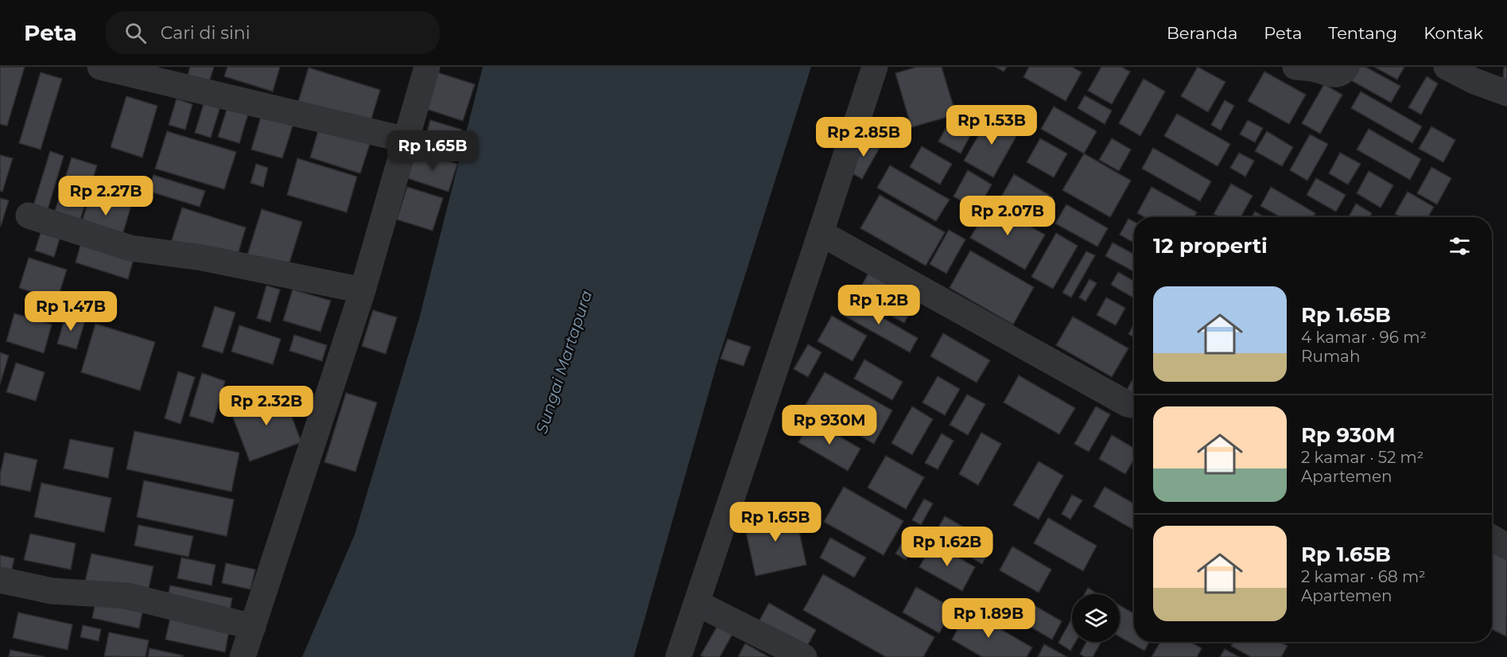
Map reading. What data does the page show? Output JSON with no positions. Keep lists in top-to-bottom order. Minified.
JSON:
{"water":["Sungai Martapura"],"page":{"header":"Peta","search":"Cari di sini","nav":["Beranda","Peta","Tentang","Kontak"],"price":["Rp 1.53B","Rp 2.85B","Rp 1.65B","Rp 2.27B","Rp 2.07B","Rp 1.2B","Rp 1.47B","Rp 2.32B","Rp 930M","Rp 1.65B","Rp 1.62B","Rp 1.89B"],"heading":"12 properti","list":[{"name":"Rp 1.65B","note":"4 kamar · 96 m² · Rumah"},{"name":"Rp 930M","note":"2 kamar · 52 m² · Apartemen"},{"name":"Rp 1.65B","note":"2 kamar · 68 m² · Apartemen"}]}}
